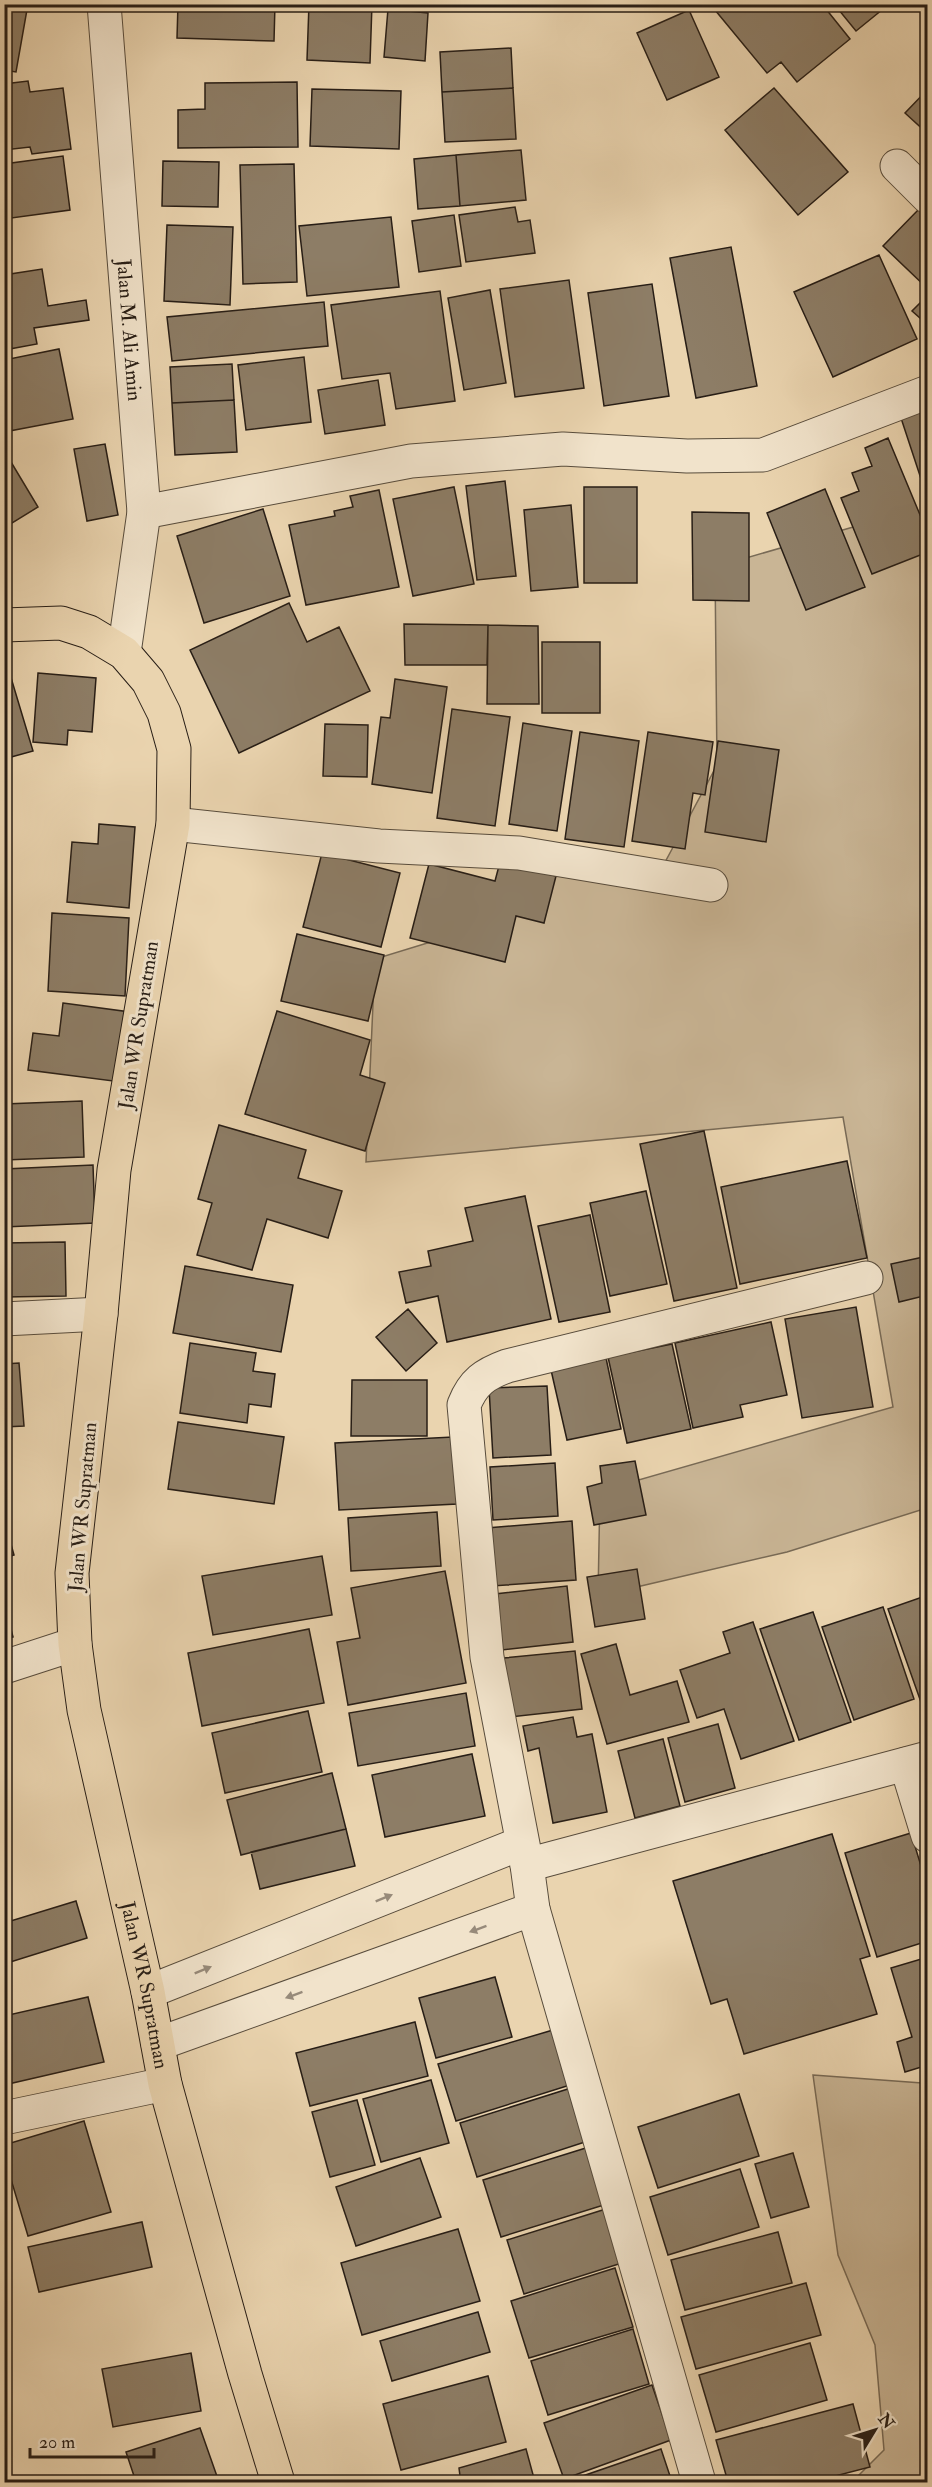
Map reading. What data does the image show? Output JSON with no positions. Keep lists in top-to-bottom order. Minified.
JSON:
{"streets":{"highway":["Jalan WR Supratman"],"street":["Jalan M. Ali Amin"]},"crossings":[["Jalan M. Ali Amin","Jalan WR Supratman"]],"scale_bar":"20 m","north":"top right"}
